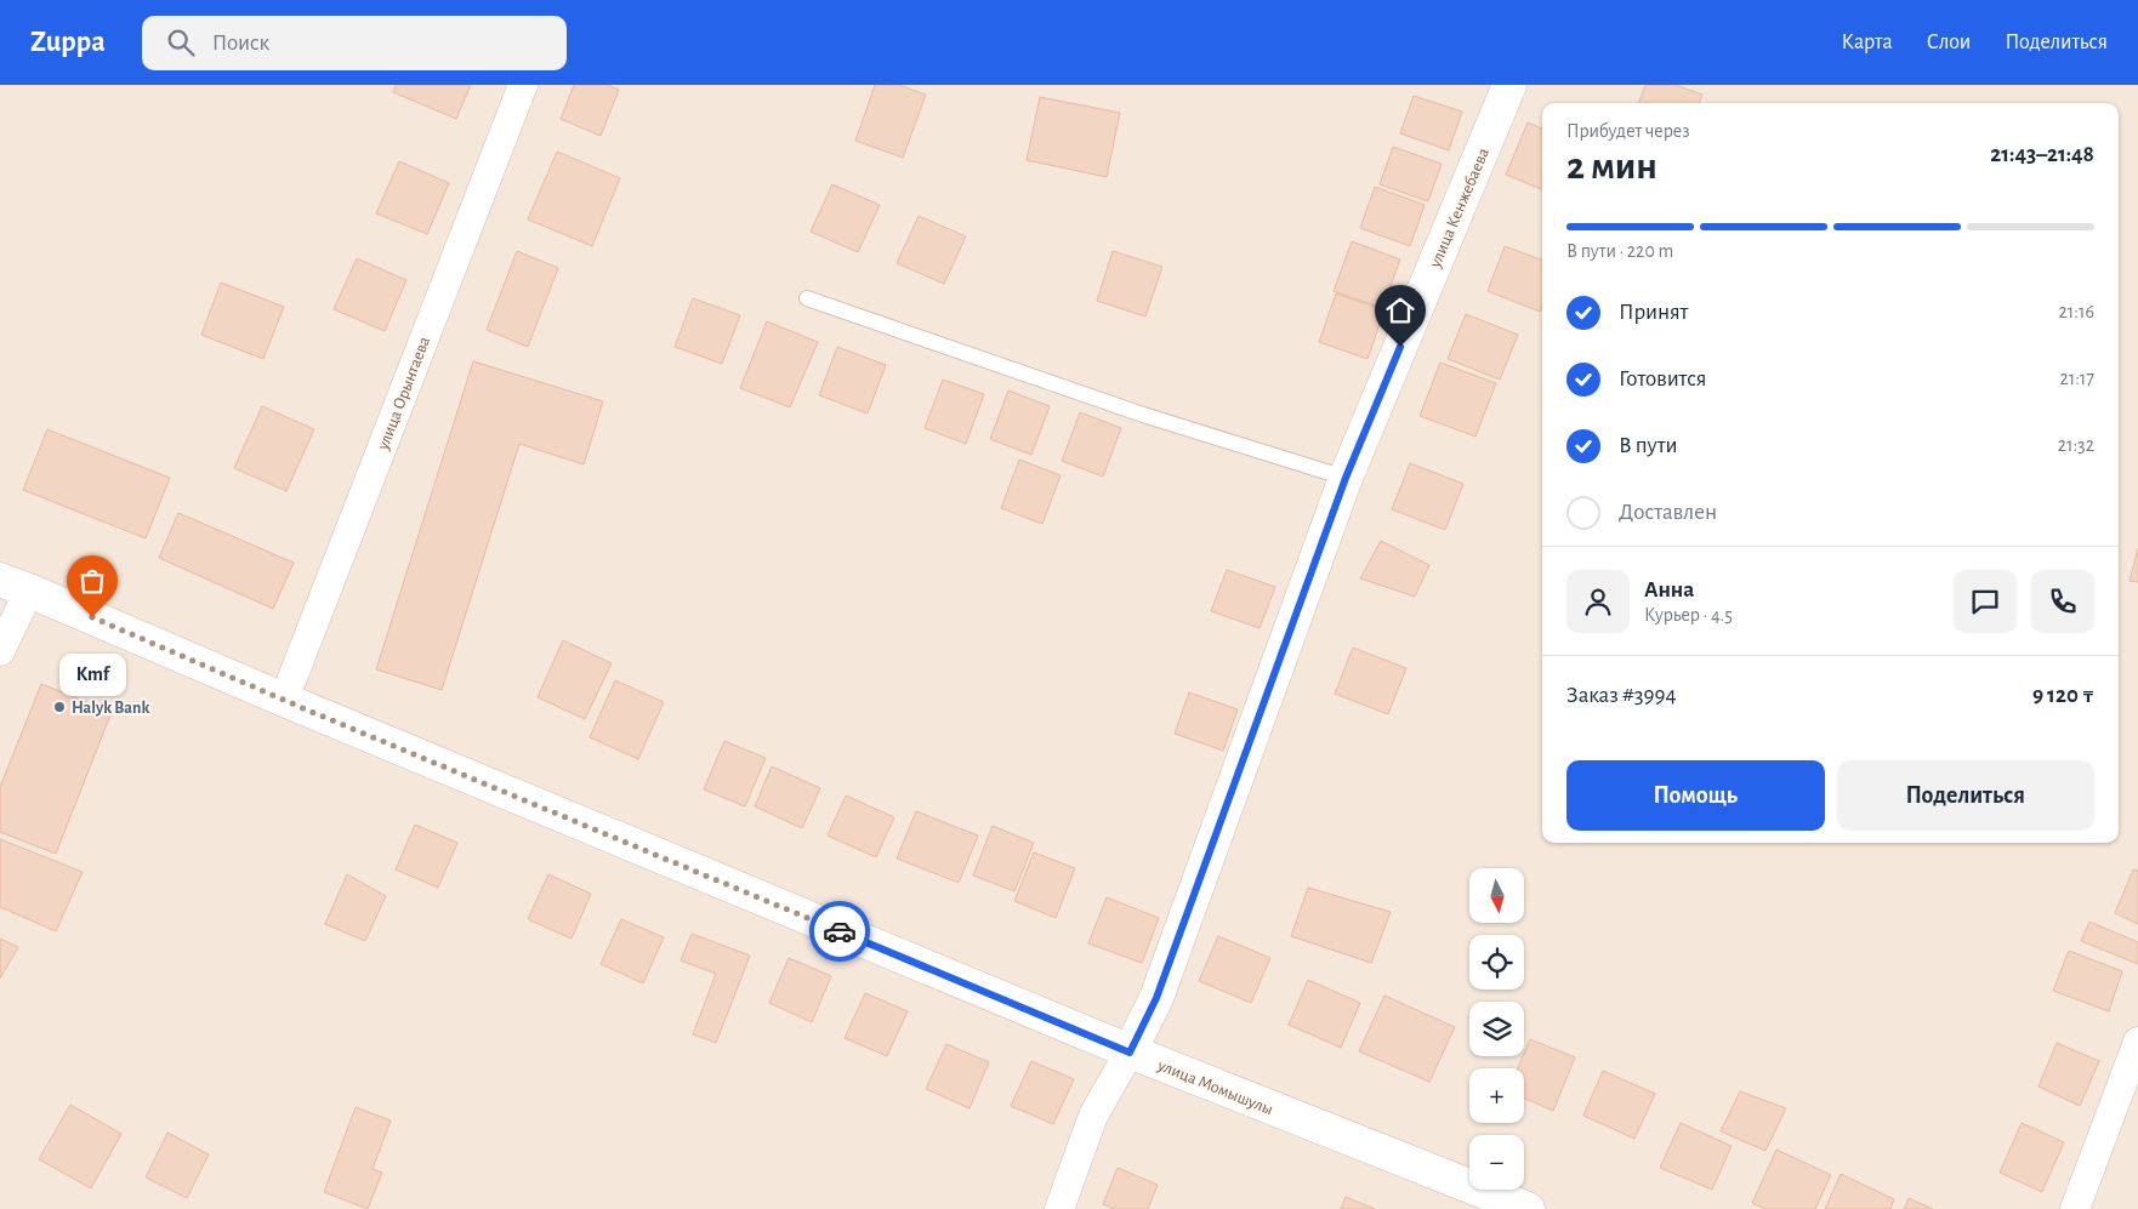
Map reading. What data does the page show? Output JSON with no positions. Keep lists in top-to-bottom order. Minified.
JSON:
{"streets":{"street":["улица Кенжебаева","улица Орынтаева","улица Момышулы"]},"crossings":[["улица Кенжебаева","улица Момышулы"],["улица Орынтаева","улица Момышулы"]],"places":["Kmf","Halyk Bank"],"north":"bottom","page":{"header":"Zuppa","search":"Поиск","nav":["Карта","Слои","Поделиться"],"heading":["2 мин","Прибудет через","21:43–21:48"],"panel":["Анна","Курьер · 4.5","Заказ #3994","9 120 ₸"],"bar":"В пути · 220 m","list":[["Принят","21:16"],["Готовится","21:17"],["В пути","21:32"],"Доставлен"],"bubble":"Kmf","buttons":["Помощь","Поделиться"],"map_buttons":["+","−"]}}
